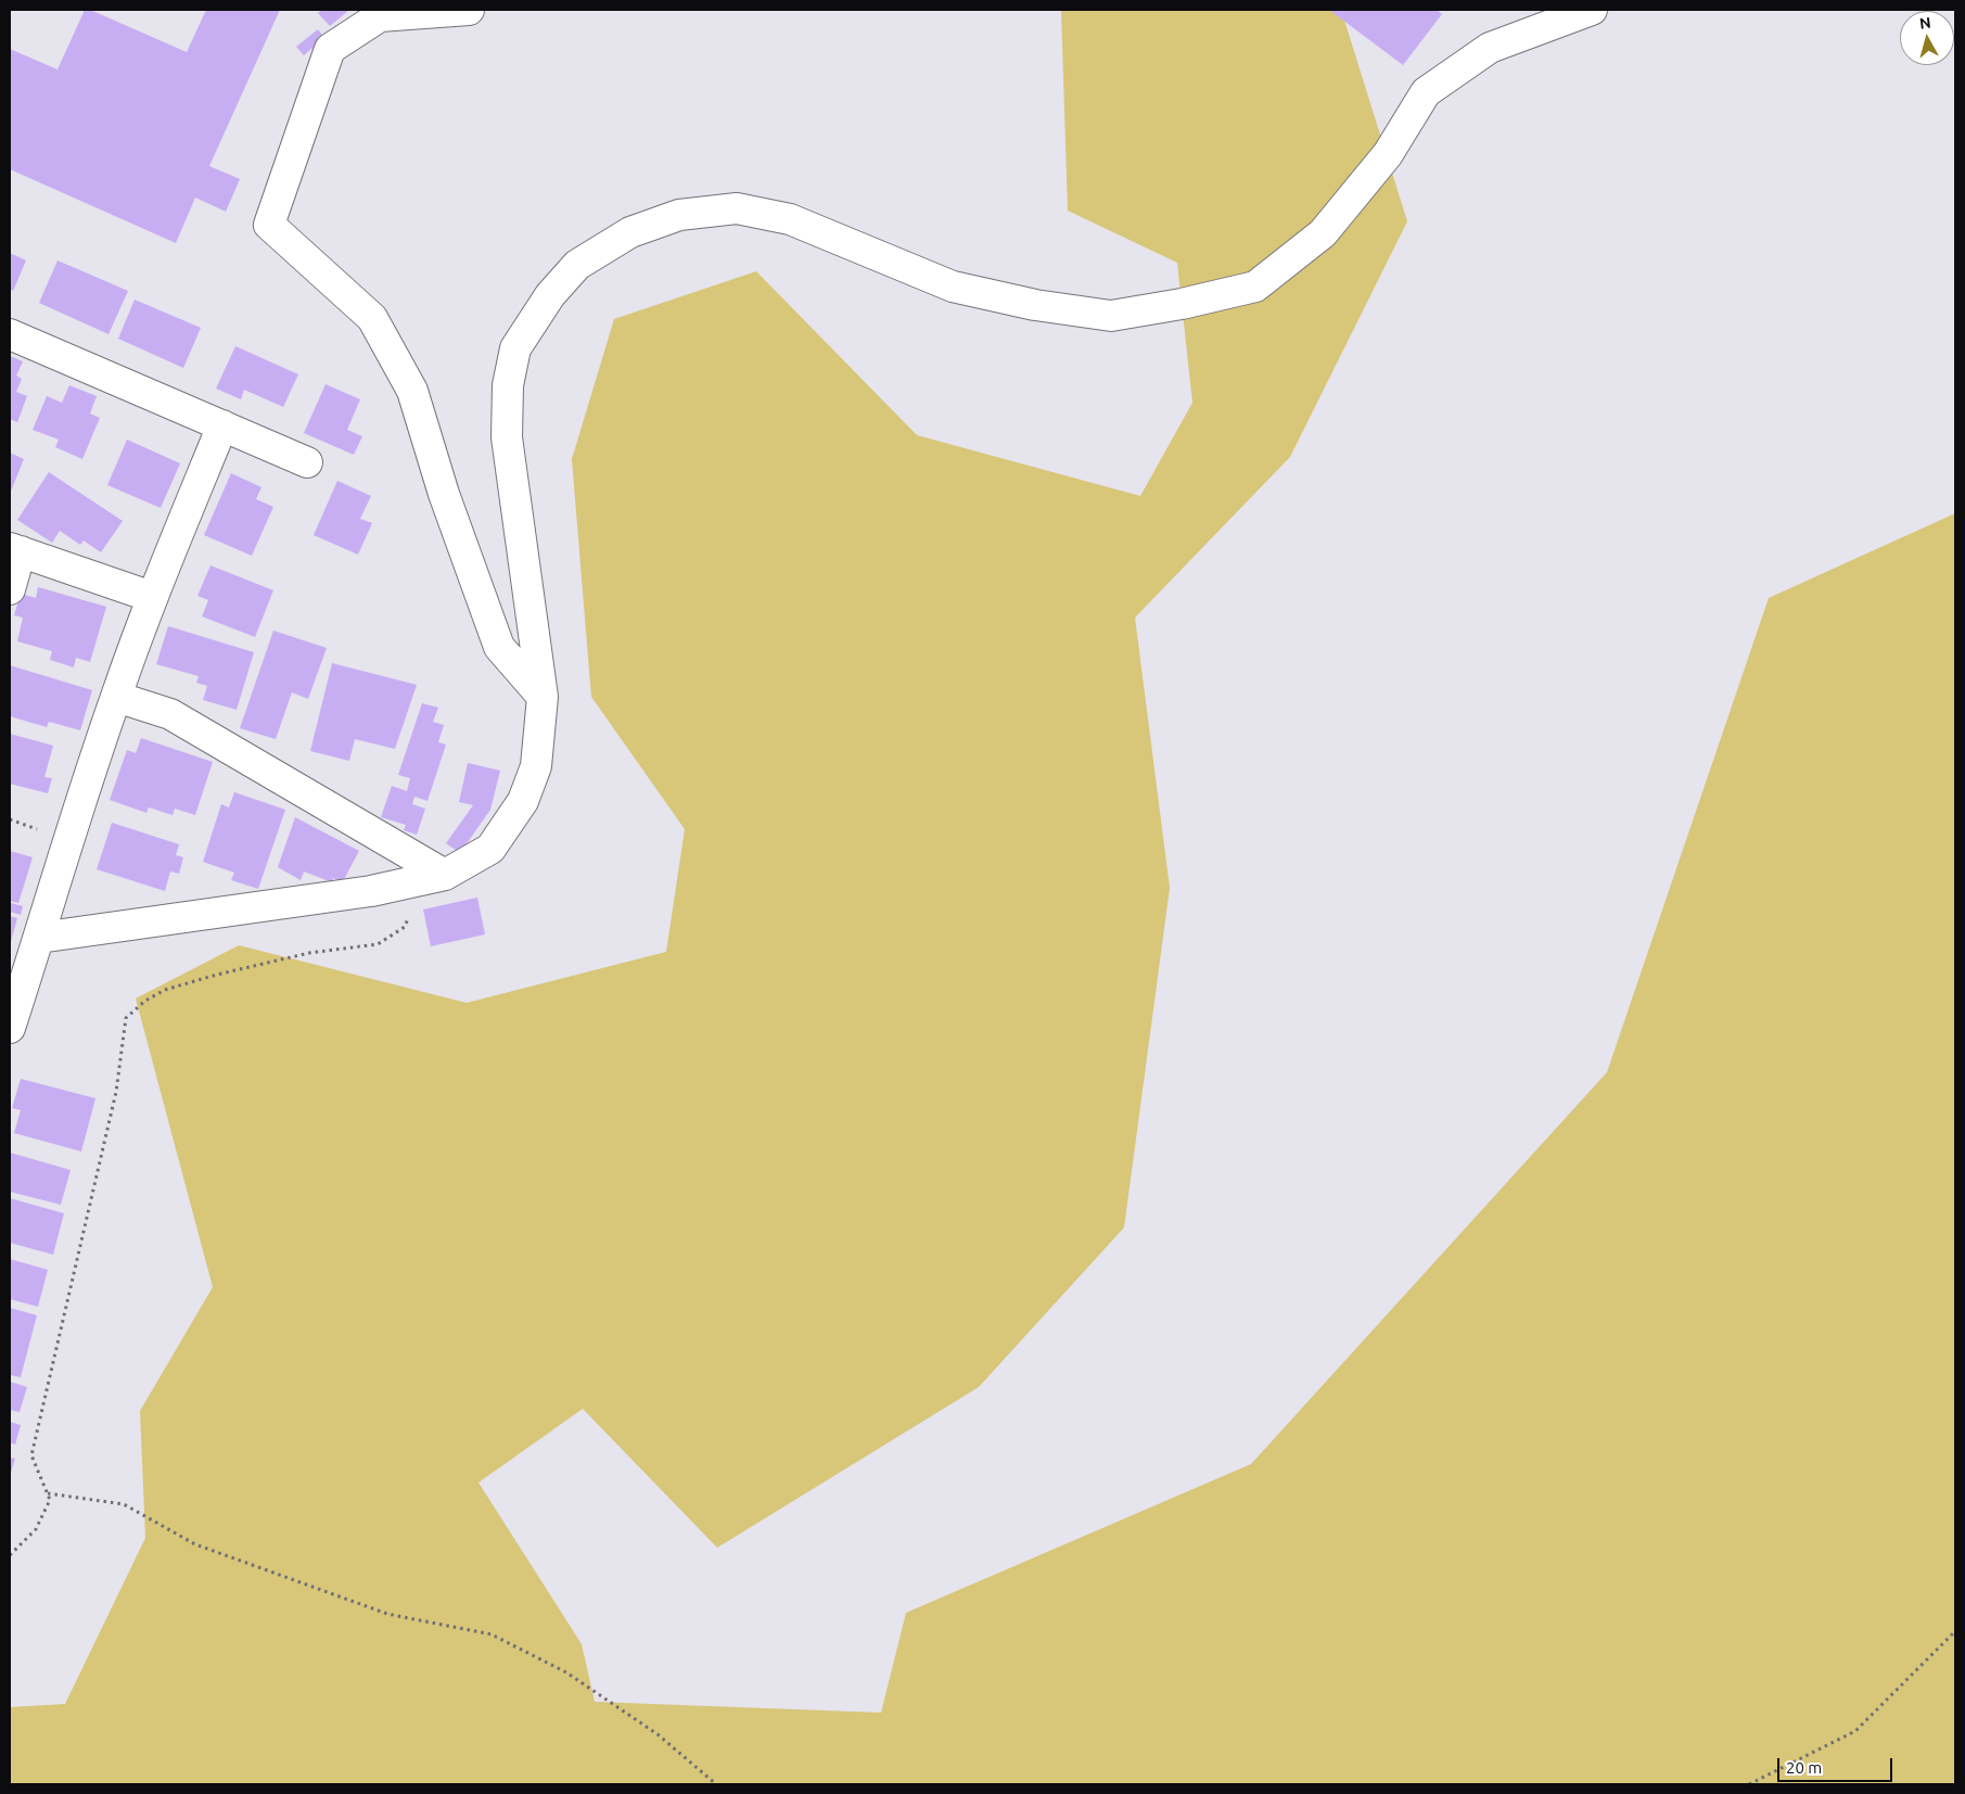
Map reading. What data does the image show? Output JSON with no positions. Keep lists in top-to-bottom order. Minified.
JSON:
{"scale_bar":"20 m","north":"top"}
